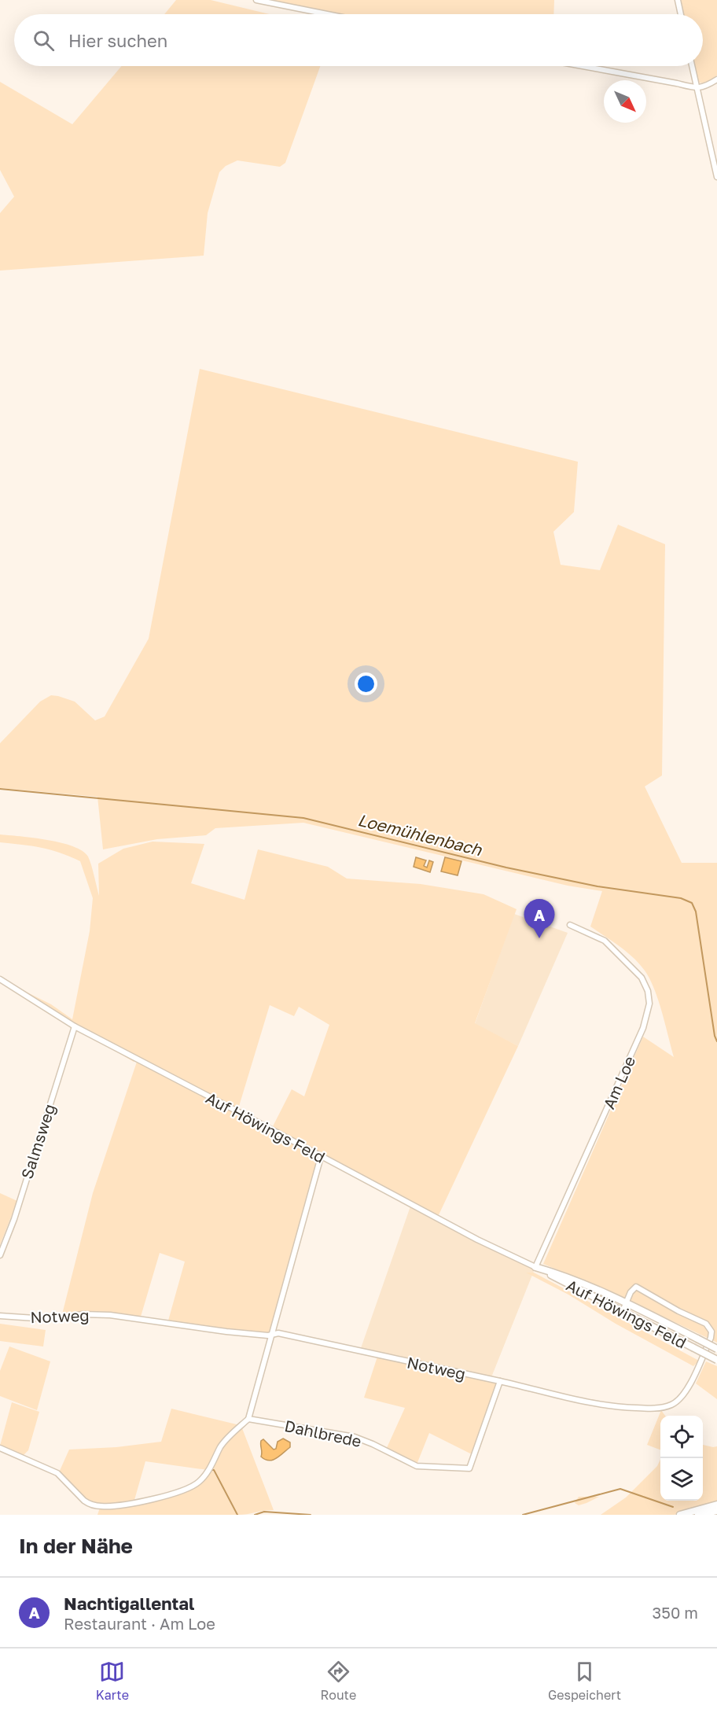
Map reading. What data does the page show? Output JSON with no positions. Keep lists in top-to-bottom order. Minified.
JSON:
{"streets":{"main road":["Auf Höwings Feld"],"street":["Am Loe","Salmsweg","Notweg","Dahlbrede"]},"crossings":[["Am Loe","Auf Höwings Feld"],["Auf Höwings Feld","Salmsweg"],["Auf Höwings Feld","Notweg"],["Notweg","Dahlbrede"]],"water":["Loemühlenbach"],"north":"bottom right","page":{"search":"Hier suchen","pins":"A","heading":"In der Nähe","list":[{"mark":"A","name":"Nachtigallental","note":"Restaurant · Am Loe","value":"350 m"}],"nav":["Karte","Route","Gespeichert"]}}
